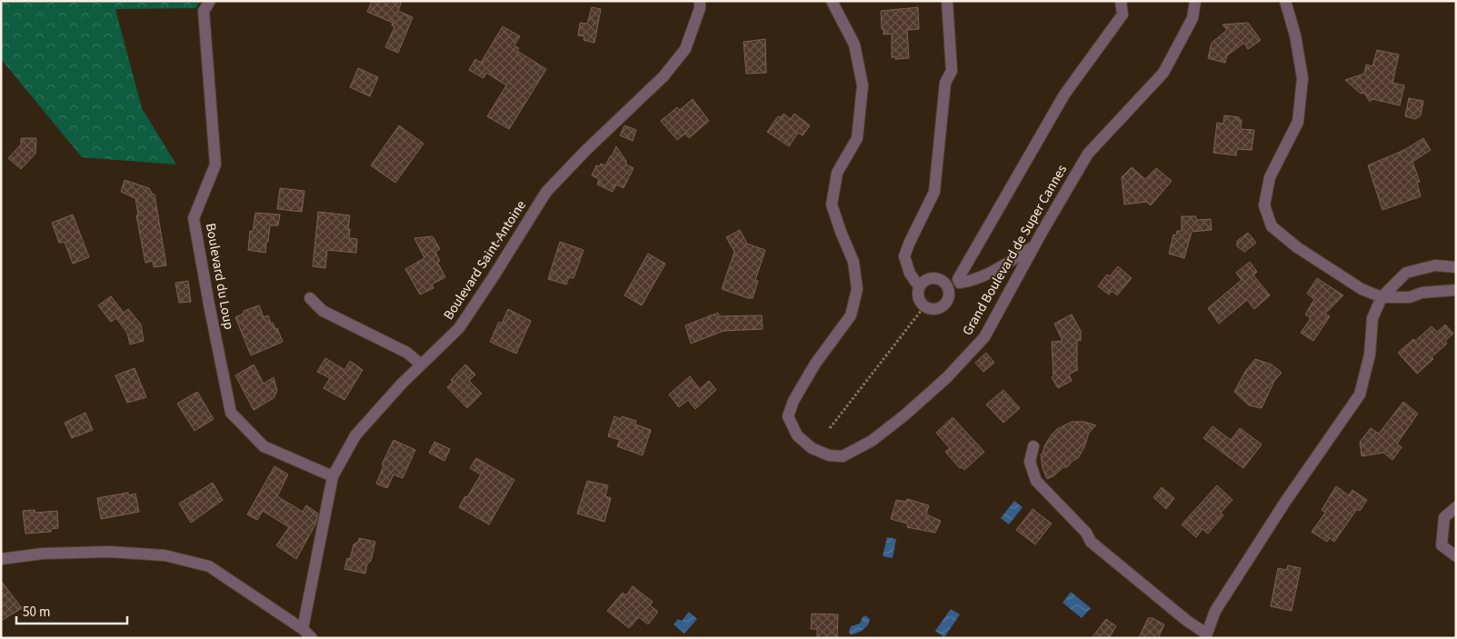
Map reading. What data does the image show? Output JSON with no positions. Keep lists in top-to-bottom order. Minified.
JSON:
{"streets":{"street":["Grand Boulevard de Super Cannes","Boulevard Saint-Antoine","Boulevard du Loup"]},"crossings":[["Boulevard Saint-Antoine","Boulevard du Loup"]],"scale_bar":"50 m"}
